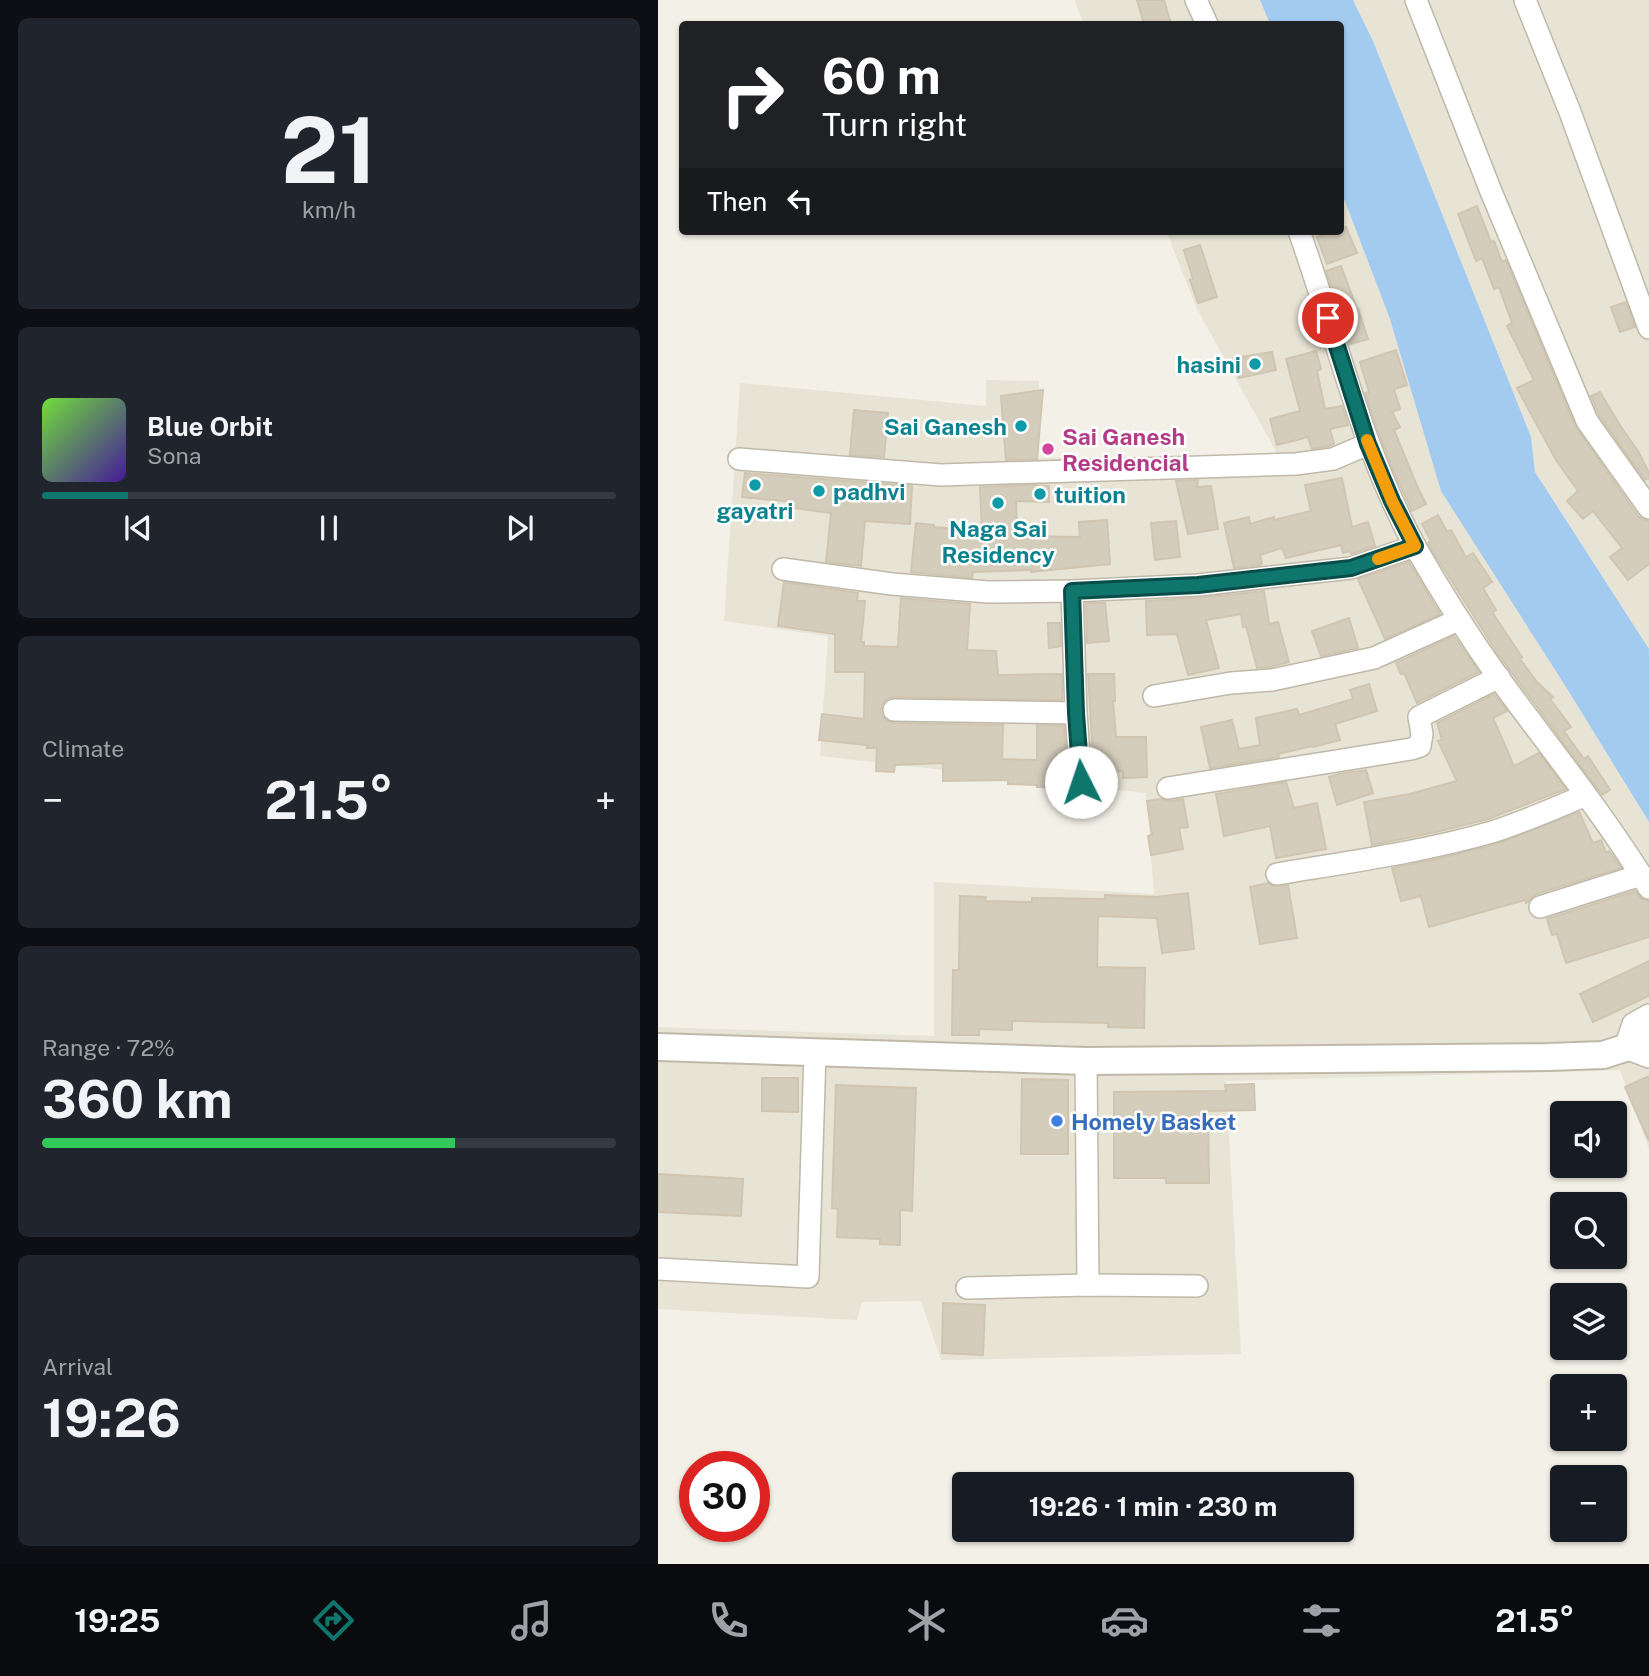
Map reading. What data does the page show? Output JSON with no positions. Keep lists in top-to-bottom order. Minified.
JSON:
{"places":["hasini","Sai Ganesh","Sai Ganesh Residencial","gayatri","padhvi","tuition","Naga Sai Residency","Homely Basket"],"page":{"tile":[["21","km/h"],"Climate",["Range · 72%","360 km"],["Arrival","19:26"]],"turn":["60 m","Turn right"],"then":"Then","song":["Blue Orbit","Sona"],"heat":["−","21.5°","+"],"map_buttons":["+","−"],"limit":"30","trip":"19:26 · 1 min · 230 m","tabs":["19:25","21.5°"]}}
